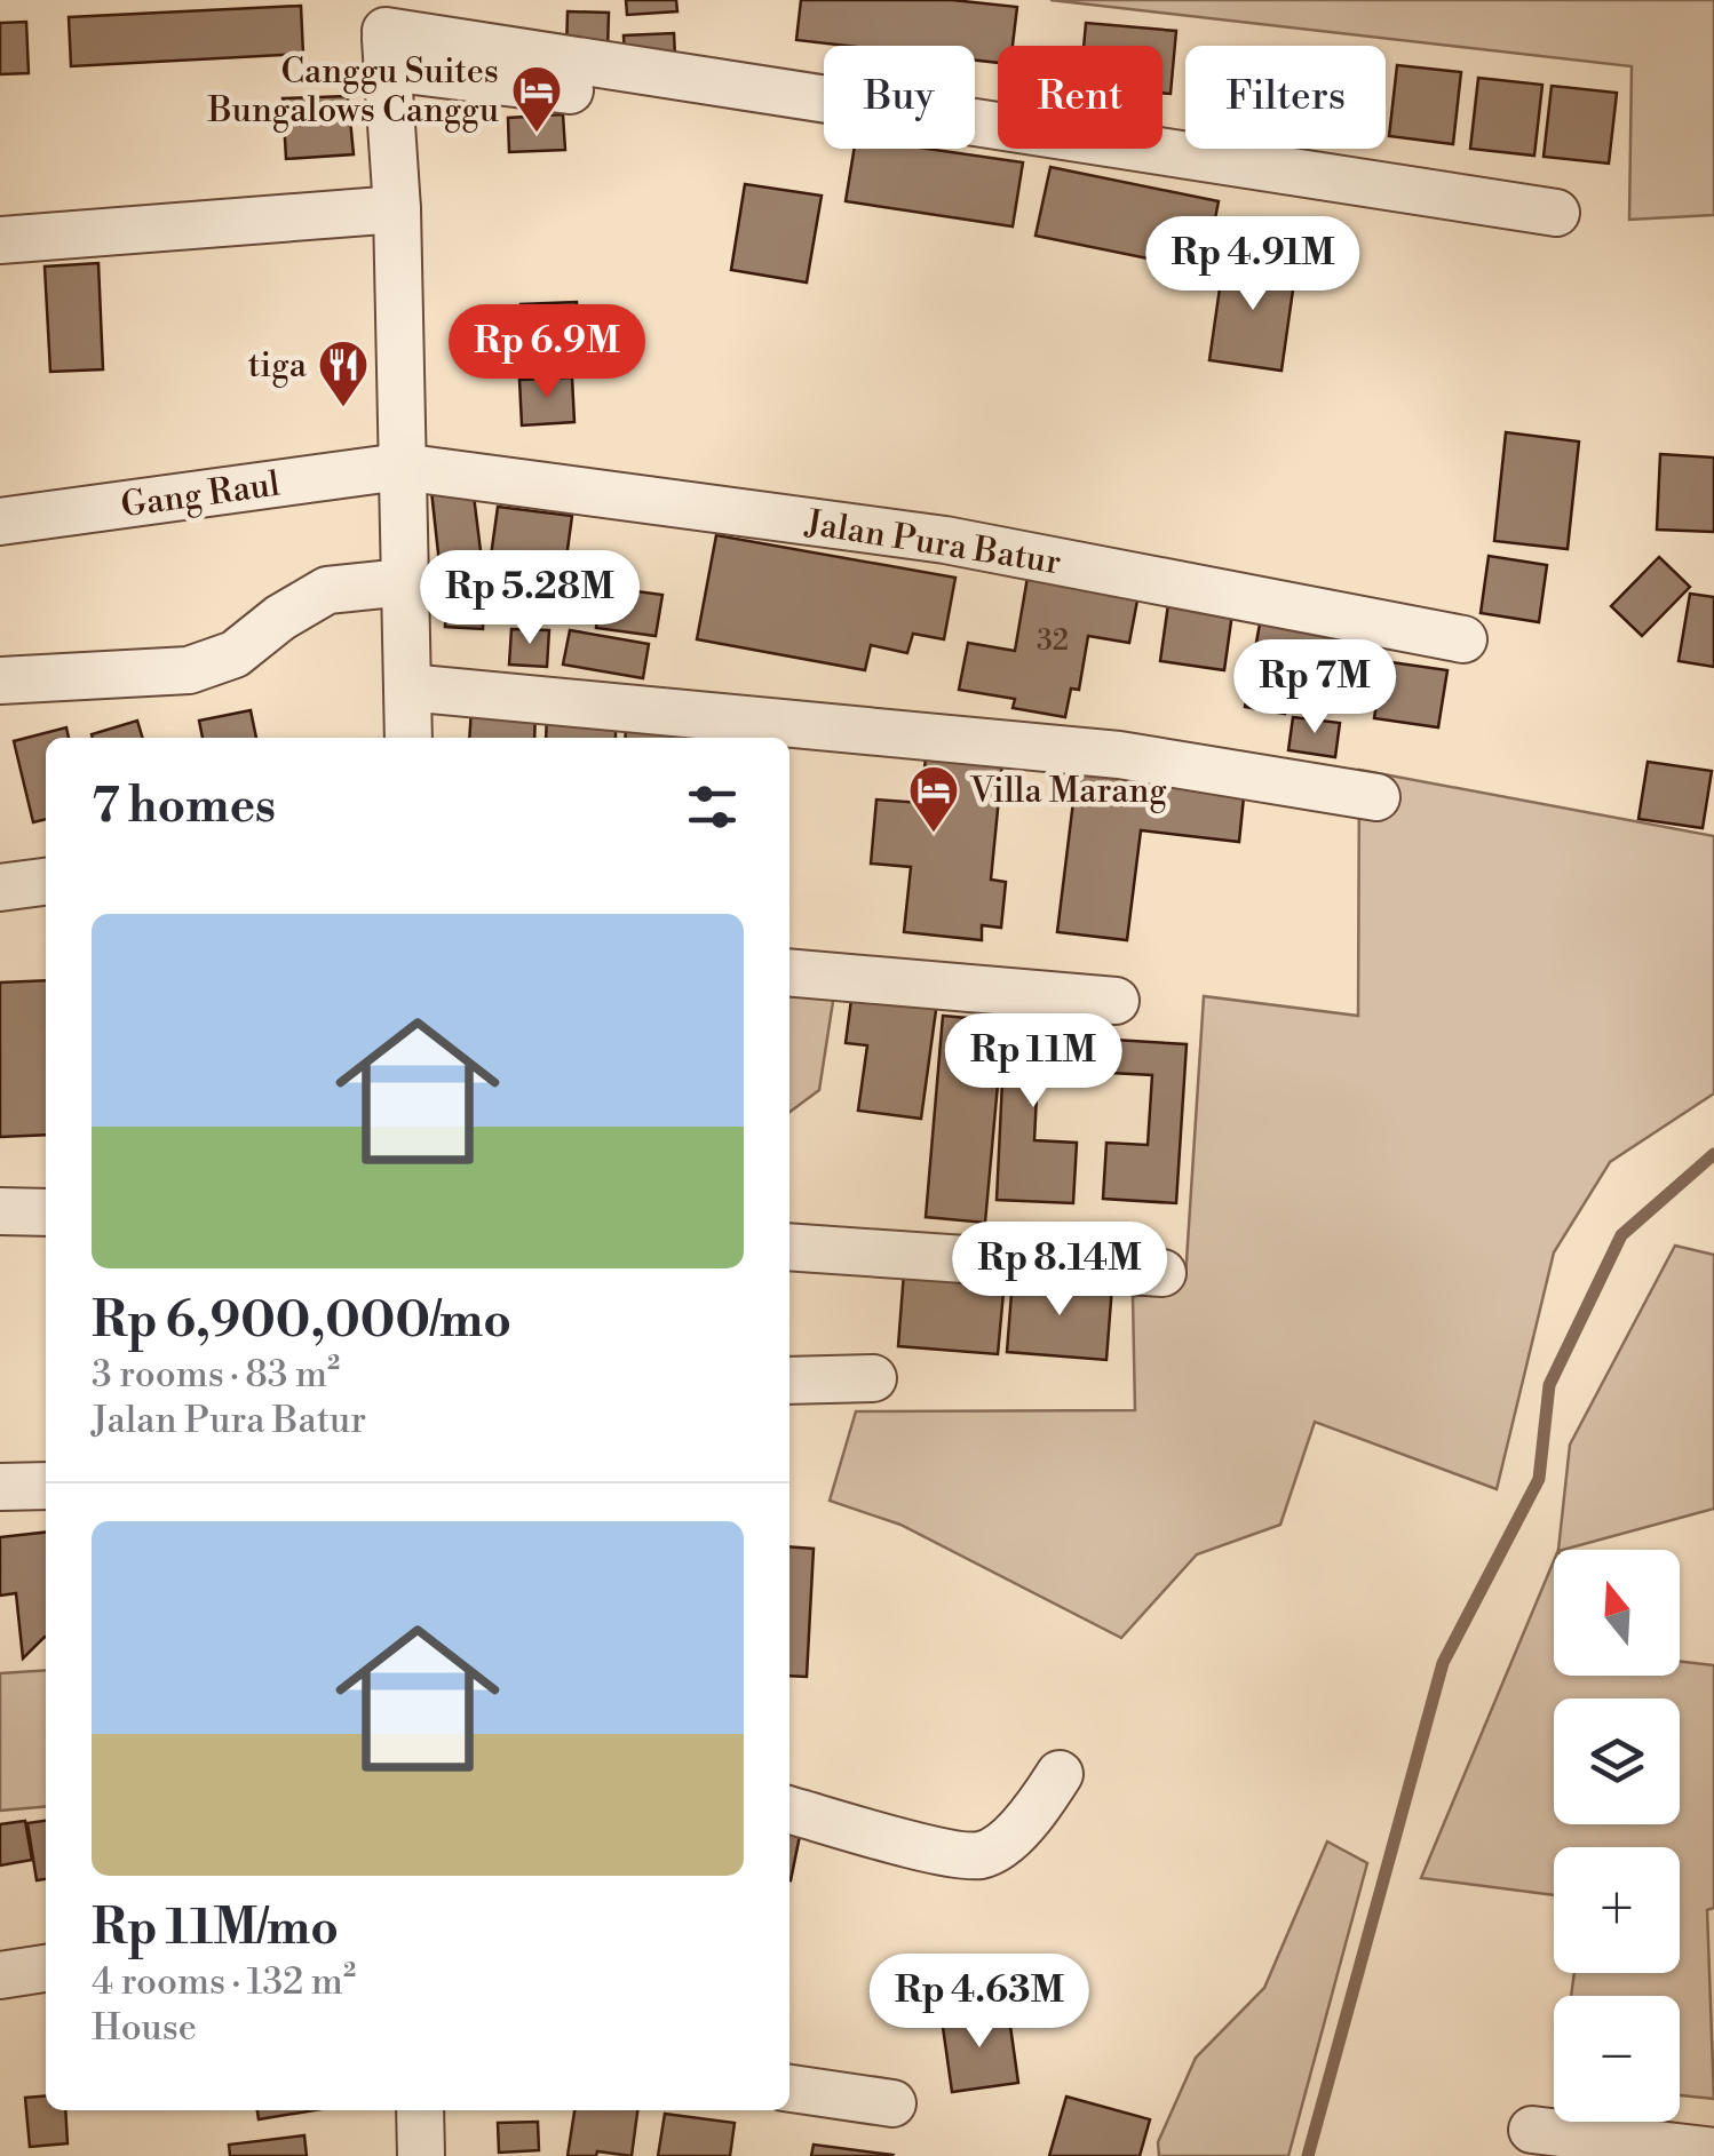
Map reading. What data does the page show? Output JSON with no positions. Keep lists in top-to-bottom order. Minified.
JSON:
{"streets":{"street":["Gang Raul","Jalan Pura Batur"]},"crossings":[["Gang Raul","Jalan Pura Batur"]],"places":{"hotel":["Canggu Suites Bungalows Canggu","Villa Marang"],"restaurant":["tiga"]},"house_numbers":["32"],"north":"top","page":{"chip":["Buy","Rent","Filters"],"price":["Rp 4.91M","Rp 6.9M","Rp 5.28M","Rp 7M","Rp 11M","Rp 8.14M","Rp 4.63M"],"heading":"7 homes","list":[{"name":"Rp 6,900,000/mo","note":"3 rooms · 83 m² · Jalan Pura Batur"},{"name":"Rp 11M/mo","note":"4 rooms · 132 m² · House"}],"map_buttons":["+","−"]}}
